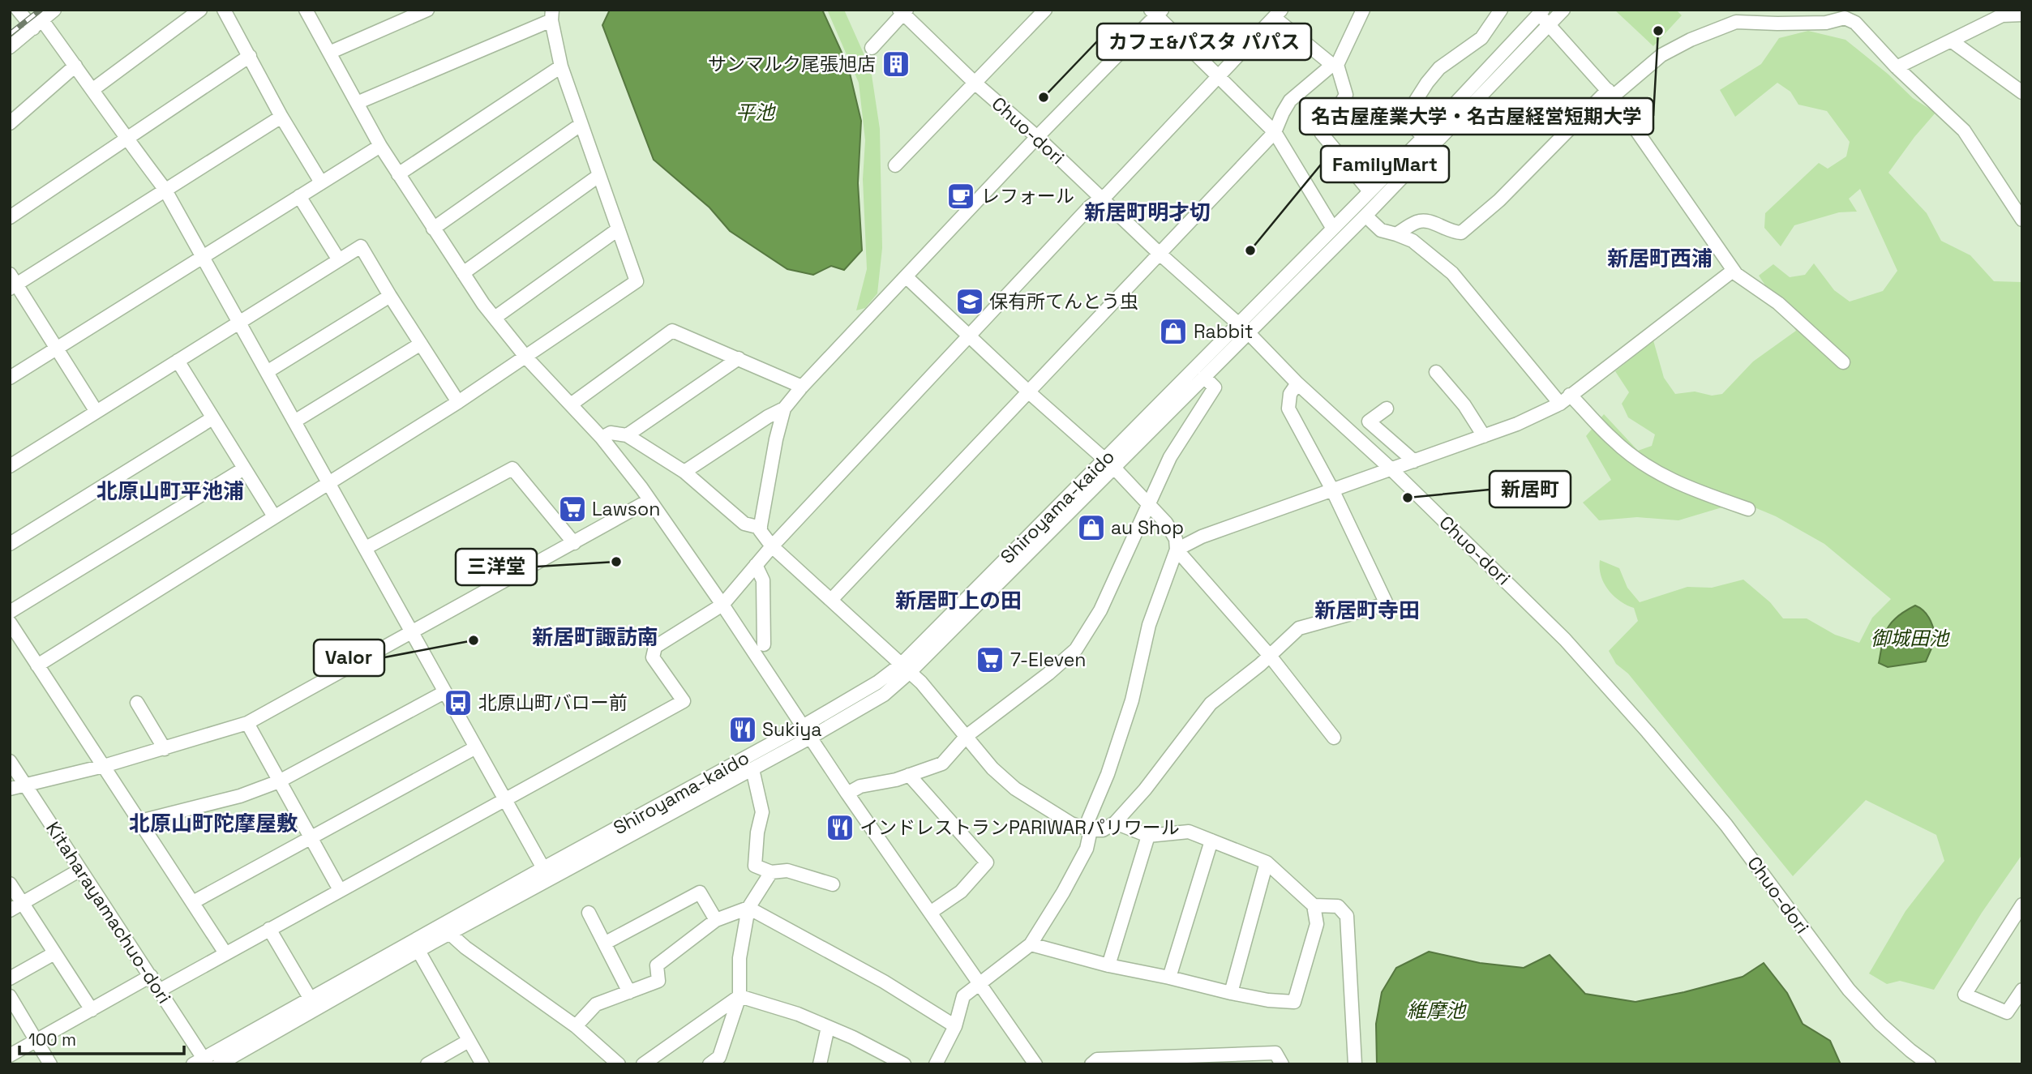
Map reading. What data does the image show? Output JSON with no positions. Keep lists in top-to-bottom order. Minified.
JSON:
{"streets":{"street":["Chuo-dori","Shiroyama-kaido","Kitaharayamachuo-dori"]},"crossings":[["Chuo-dori","Shiroyama-kaido"],["Shiroyama-kaido","Kitaharayamachuo-dori"]],"districts":["新居町明才切","新居町西浦","北原山町平池浦","新居町上の田","新居町寺田","新居町諏訪南","北原山町陀摩屋敷"],"water":["平池","御城田池","維摩池"],"places":{"other":["名古屋産業大学・名古屋経営短期大学","カフェ&パスタ パパス","FamilyMart","新居町","三洋堂","Valor"],"building":["サンマルク尾張旭店"],"cafe":["レフォール"],"school or university":["保有所てんとう虫"],"shop":["Rabbit","au Shop"],"supermarket":["Lawson","7-Eleven"],"bus stop":["北原山町バロー前"],"restaurant":["Sukiya","インドレストランPARIWARパリワール"]},"scale_bar":"100 m"}
